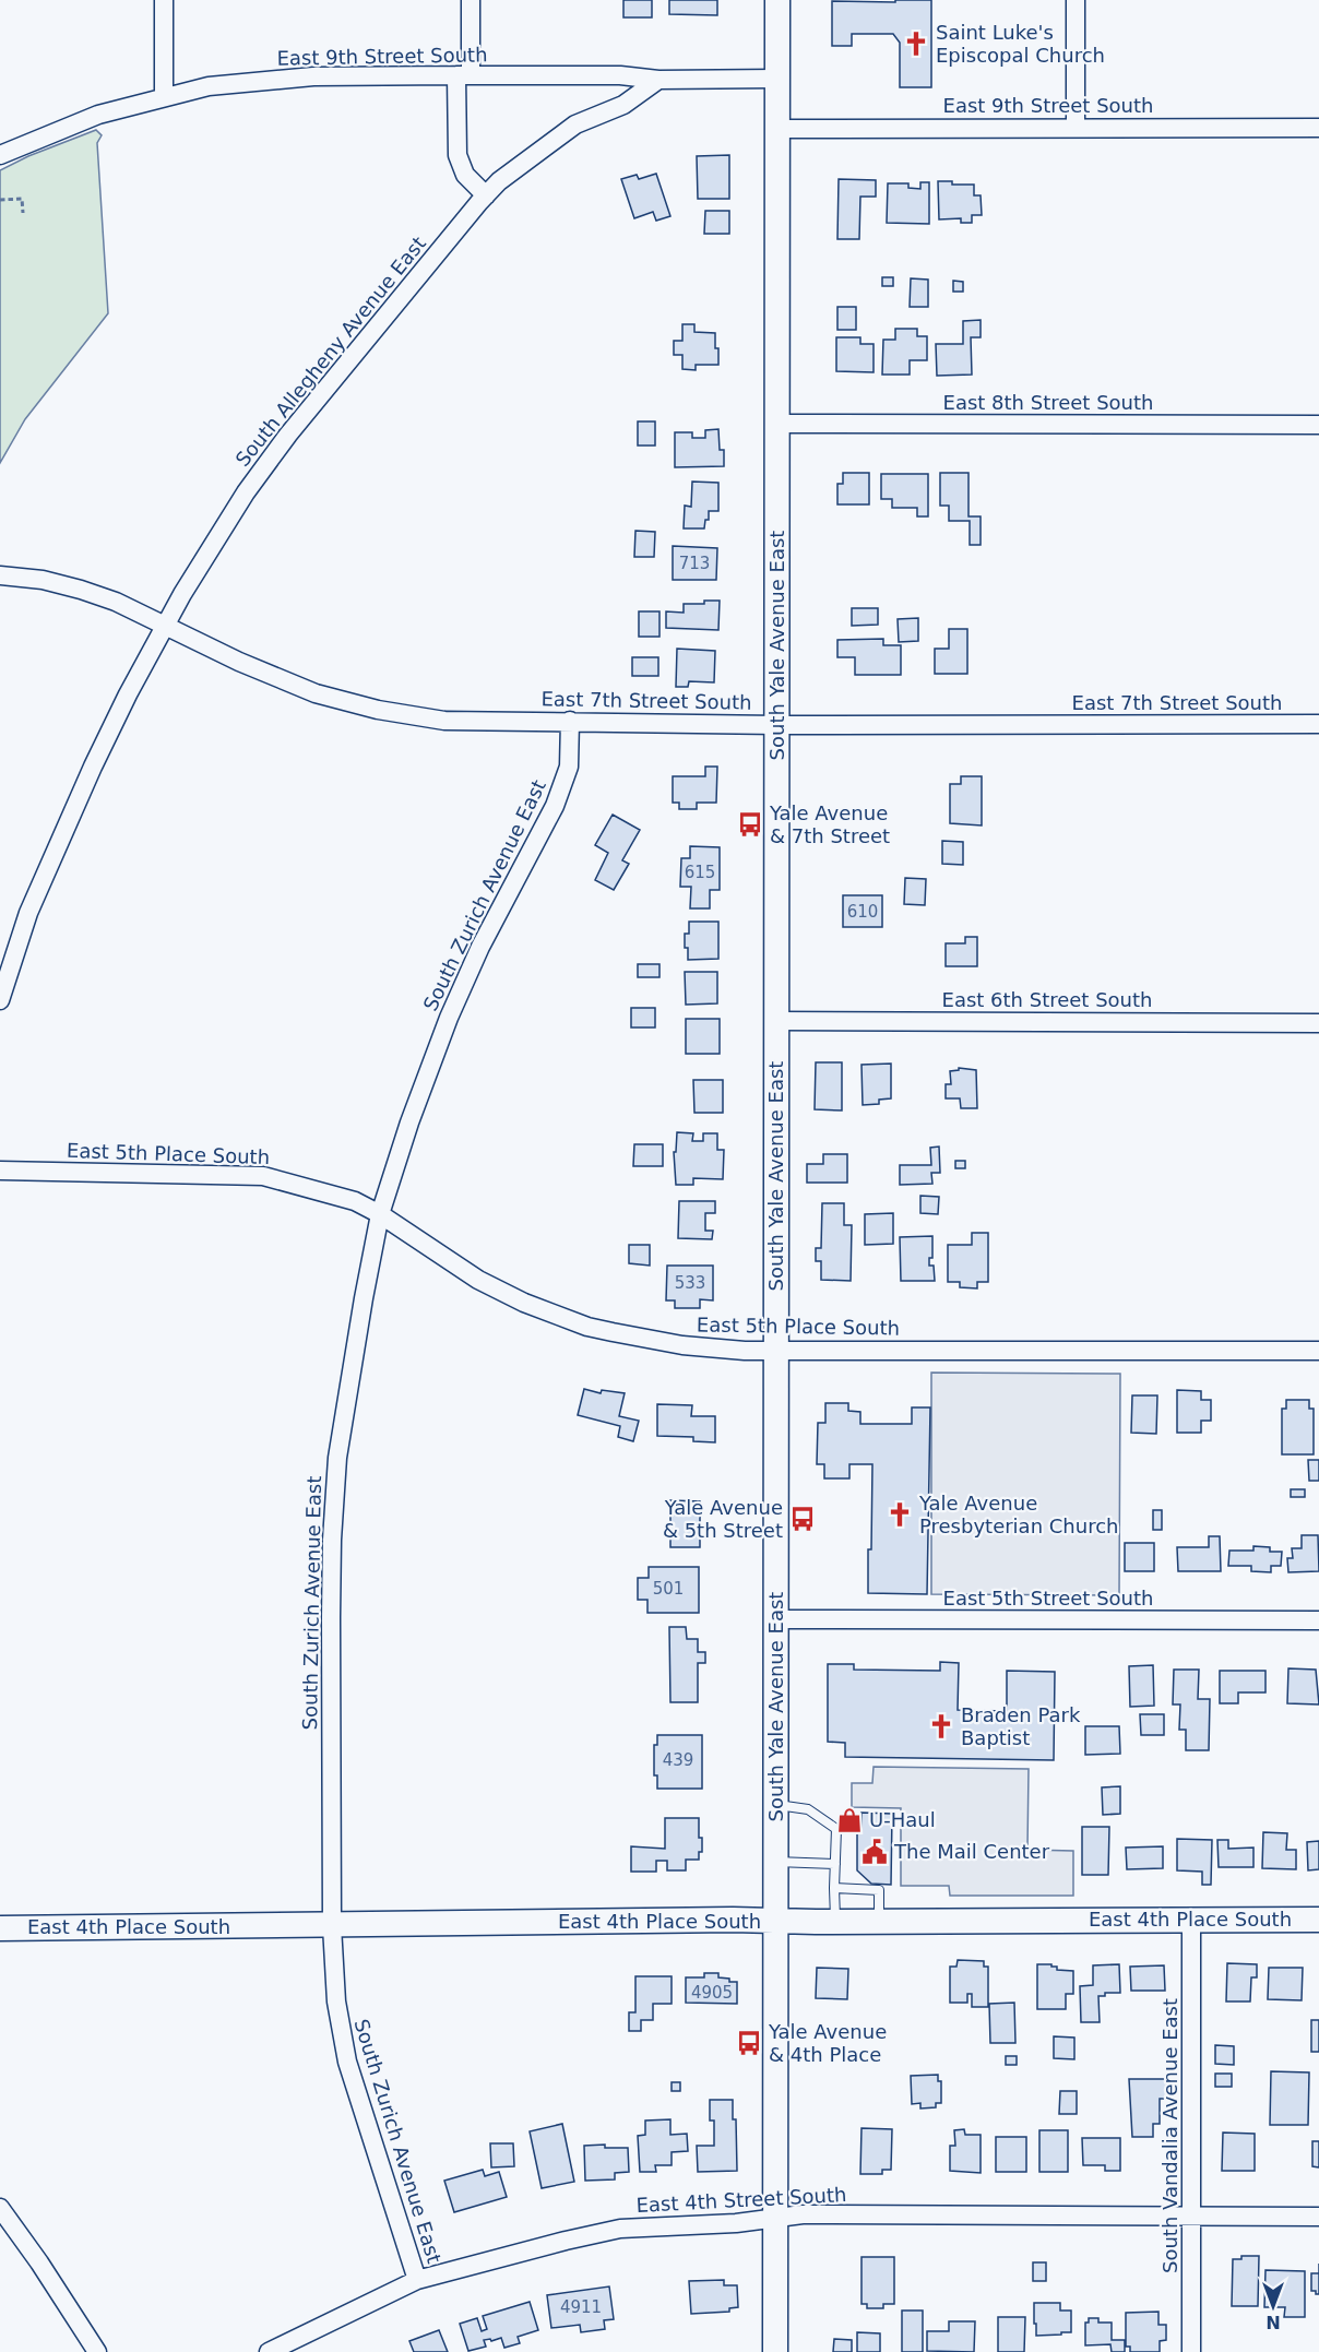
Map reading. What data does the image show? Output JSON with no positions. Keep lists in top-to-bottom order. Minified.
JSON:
{"streets":{"main road":["South Yale Avenue East","East 4th Place South"],"street":["East 9th Street South","South Allegheny Avenue East","East 8th Street South","East 7th Street South","South Zurich Avenue East","East 6th Street South","East 5th Place South","East 5th Street South","South Vandalia Avenue East","East 4th Street South"]},"crossings":[["East 9th Street South","South Allegheny Avenue East"],["East 9th Street South","South Yale Avenue East"],["South Allegheny Avenue East","East 7th Street South"],["East 8th Street South","South Yale Avenue East"],["South Yale Avenue East","East 7th Street South"],["South Yale Avenue East","East 6th Street South"],["South Yale Avenue East","East 5th Place South"],["South Yale Avenue East","East 5th Street South"],["South Yale Avenue East","East 4th Place South"],["South Yale Avenue East","East 4th Street South"],["East 7th Street South","South Zurich Avenue East"],["South Zurich Avenue East","East 5th Place South"],["South Zurich Avenue East","East 4th Place South"],["South Zurich Avenue East","East 4th Street South"],["East 4th Place South","South Vandalia Avenue East"],["South Vandalia Avenue East","East 4th Street South"]],"places":{"church":["Saint Luke's Episcopal Church","Yale Avenue Presbyterian Church","Braden Park Baptist"],"bus stop":["Yale Avenue & 7th Street","Yale Avenue & 5th Street","Yale Avenue & 4th Place"],"shop":["U-Haul"],"public building":["The Mail Center"]},"house_numbers":["713","615","610","533","501","439","4905","4911"],"north":"bottom"}
